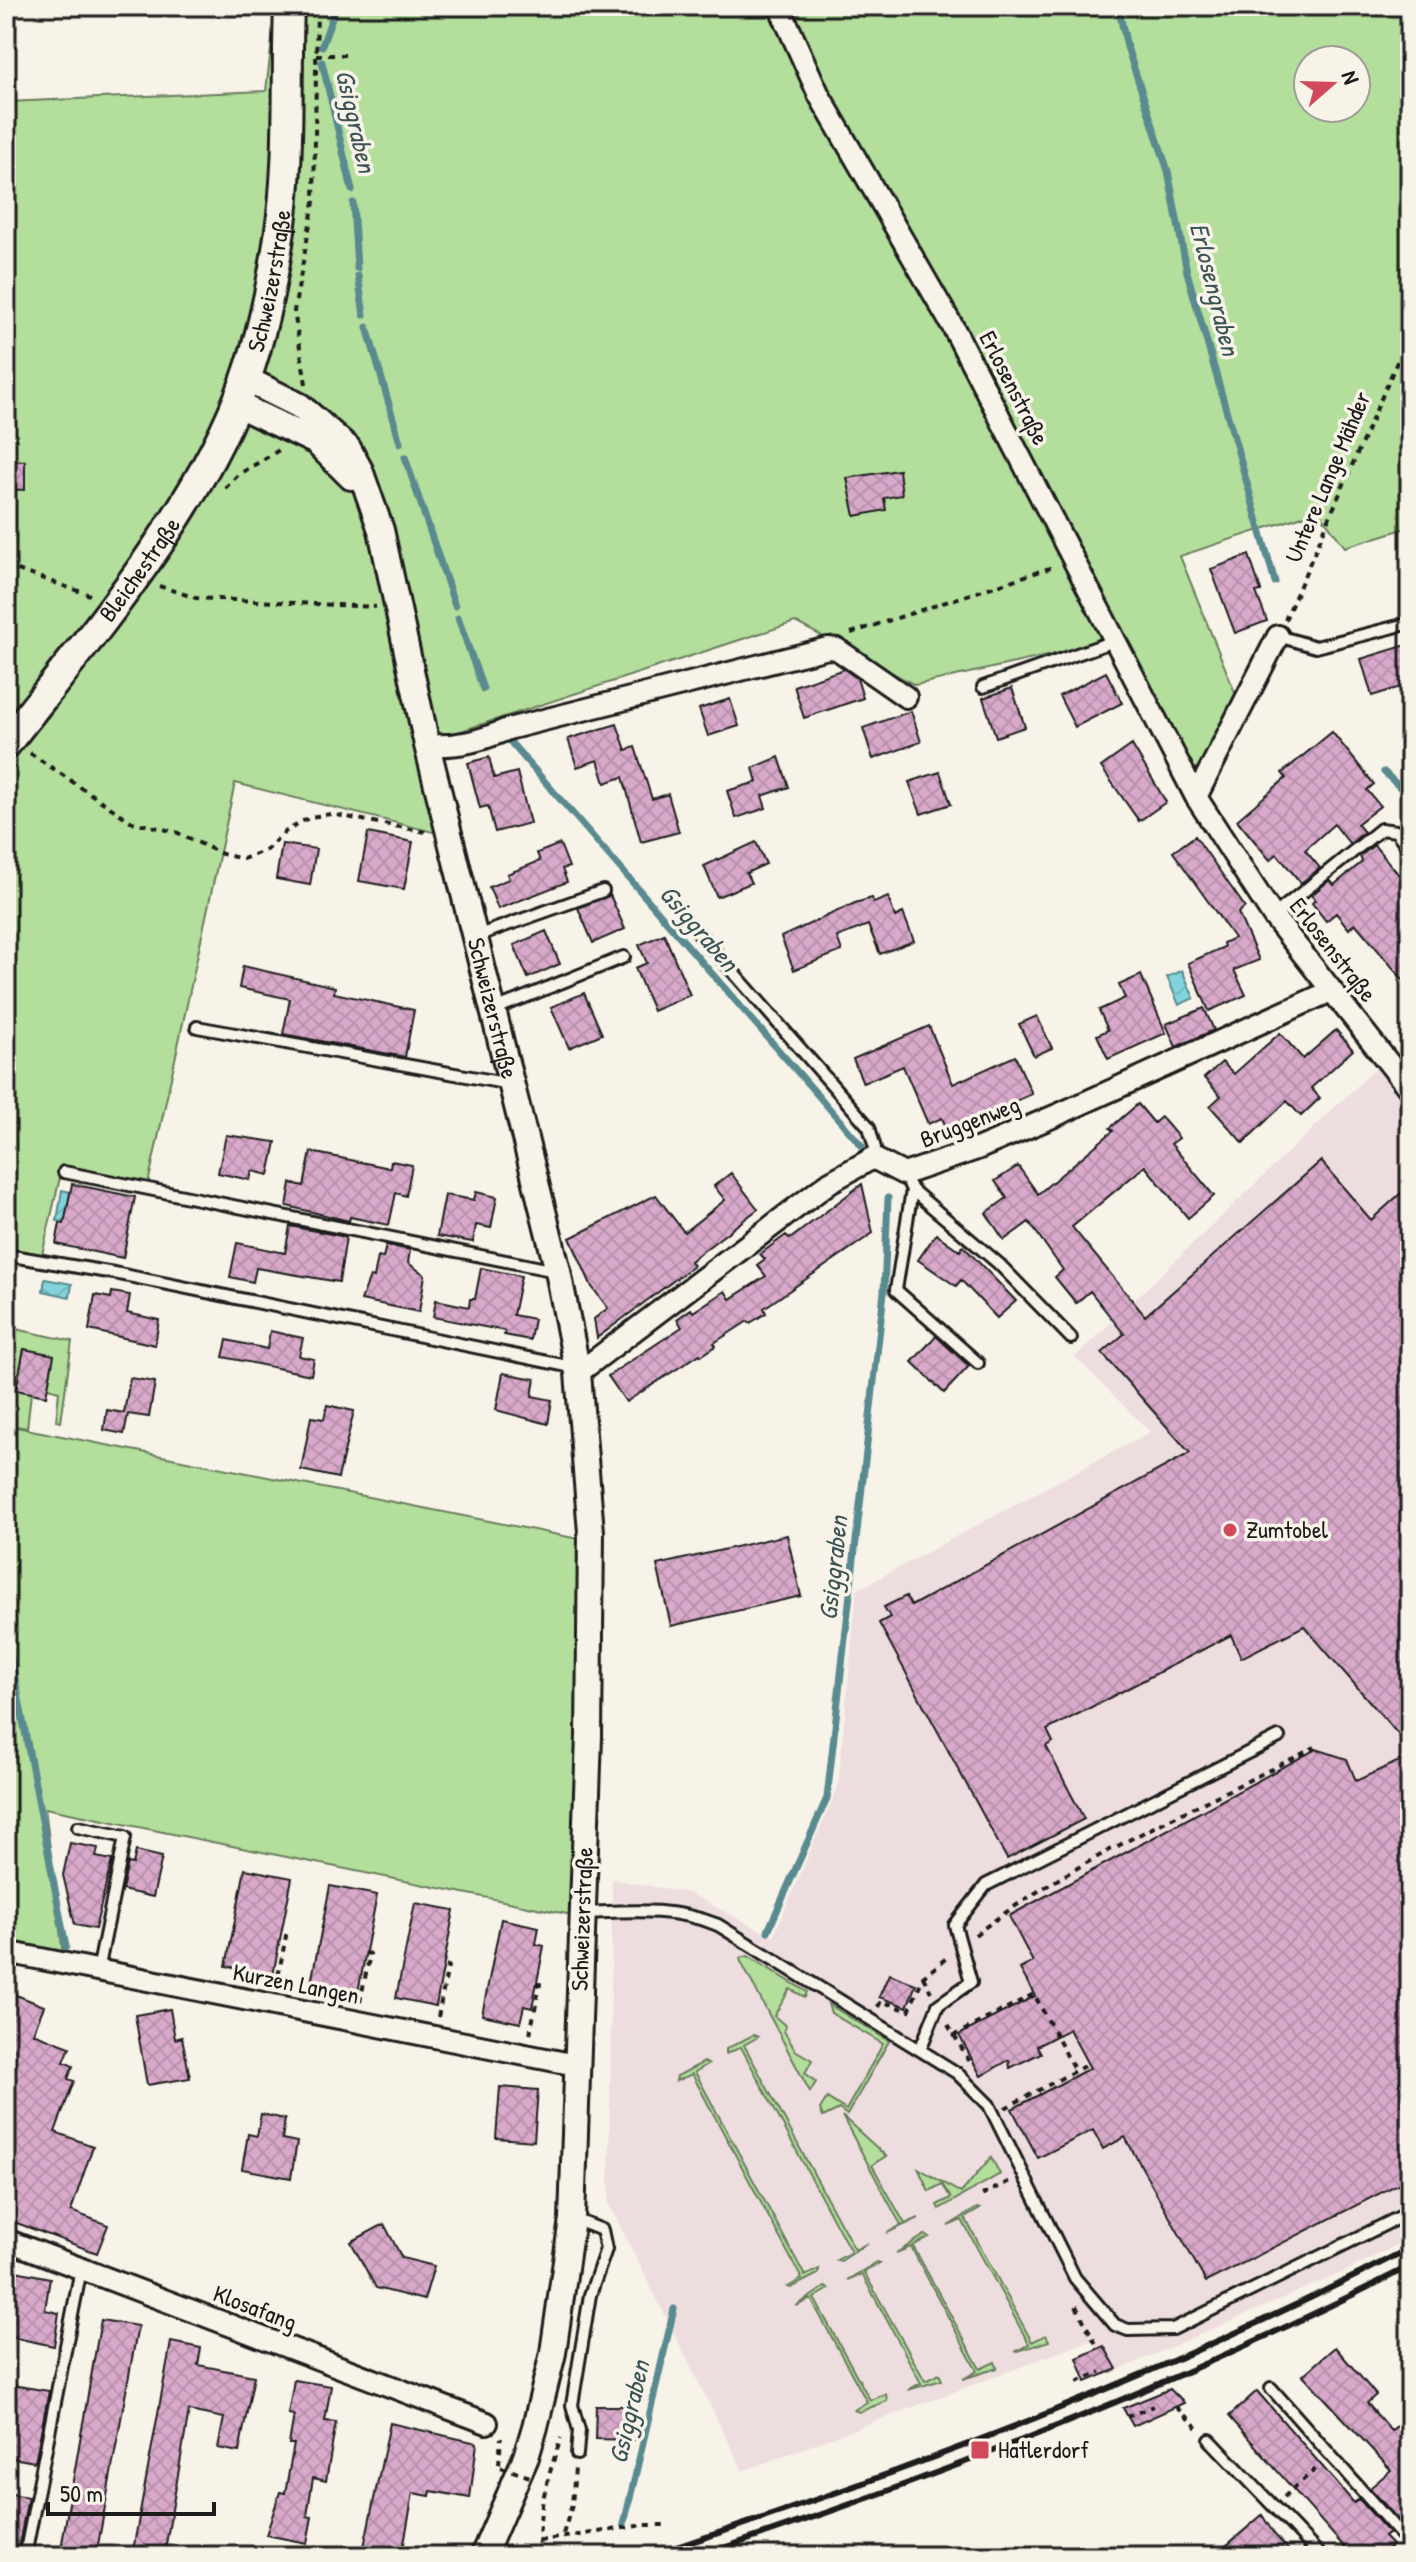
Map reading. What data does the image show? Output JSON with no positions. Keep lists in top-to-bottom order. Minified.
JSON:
{"streets":{"main road":["Schweizerstraße","Bleichestraße"],"street":["Erlosenstraße","Bruggenweg","Kurzen Langen","Klosafang"],"path":["Untere Lange Mähder"]},"crossings":[["Schweizerstraße","Bleichestraße"],["Schweizerstraße","Kurzen Langen"],["Erlosenstraße","Bruggenweg"]],"water":["Gsiggraben","Erlosengraben"],"places":{"other":["Zumtobel"],"transit":["Hatlerdorf"]},"scale_bar":"50 m","north":"right"}
